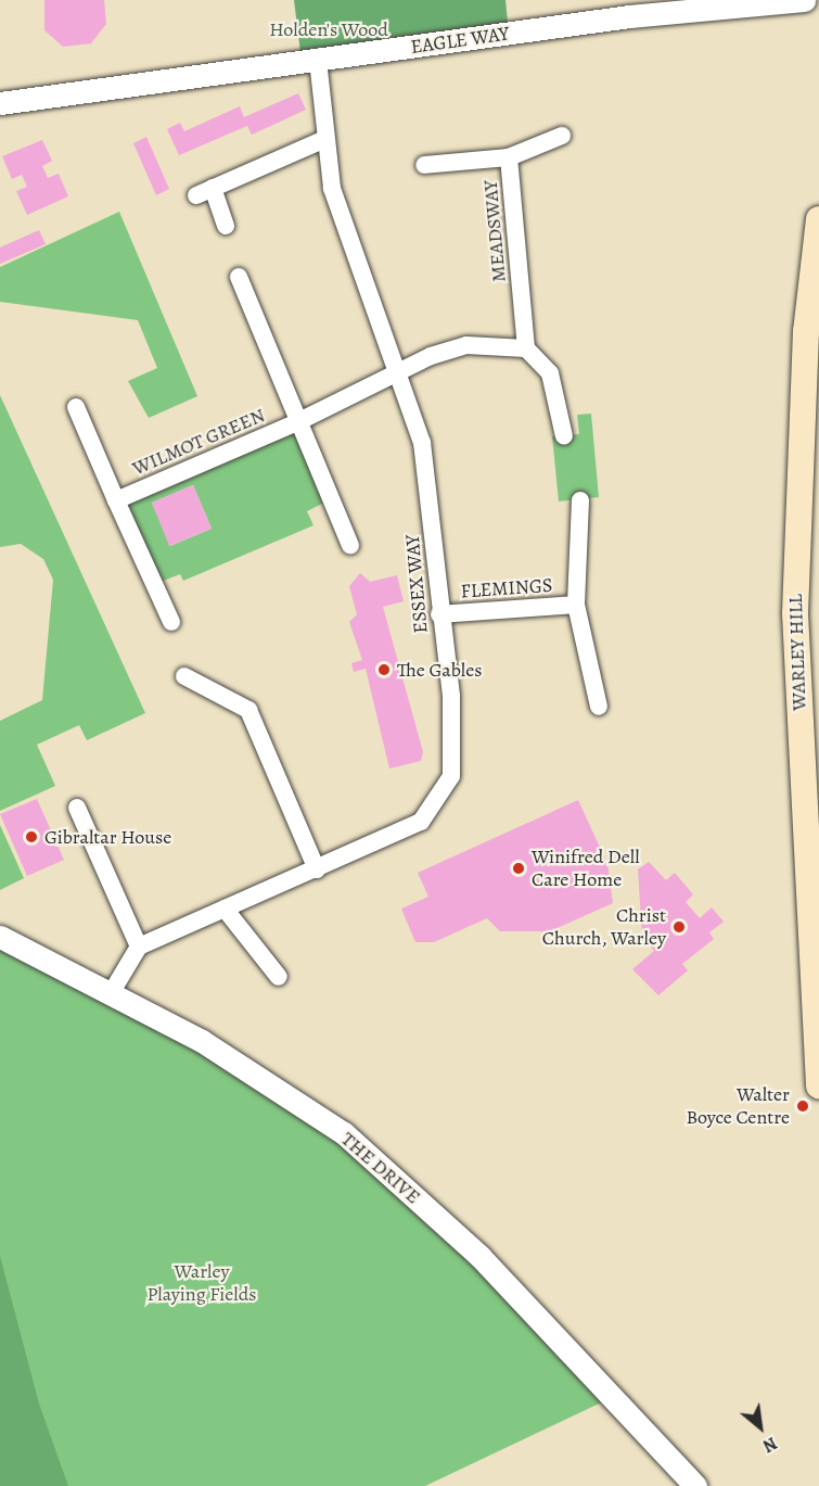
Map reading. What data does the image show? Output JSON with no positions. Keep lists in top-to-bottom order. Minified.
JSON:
{"streets":{"main road":["WARLEY HILL"],"street":["EAGLE WAY","MEADSWAY","WILMOT GREEN","ESSEX WAY","FLEMINGS","THE DRIVE"]},"crossings":[["EAGLE WAY","ESSEX WAY"],["WILMOT GREEN","ESSEX WAY"],["ESSEX WAY","FLEMINGS"]],"parks":["Holden's Wood","Warley Playing Fields"],"places":["The Gables","Gibraltar House","Winifred Dell Care Home","Christ Church, Warley","Walter Boyce Centre"],"north":"bottom right"}
